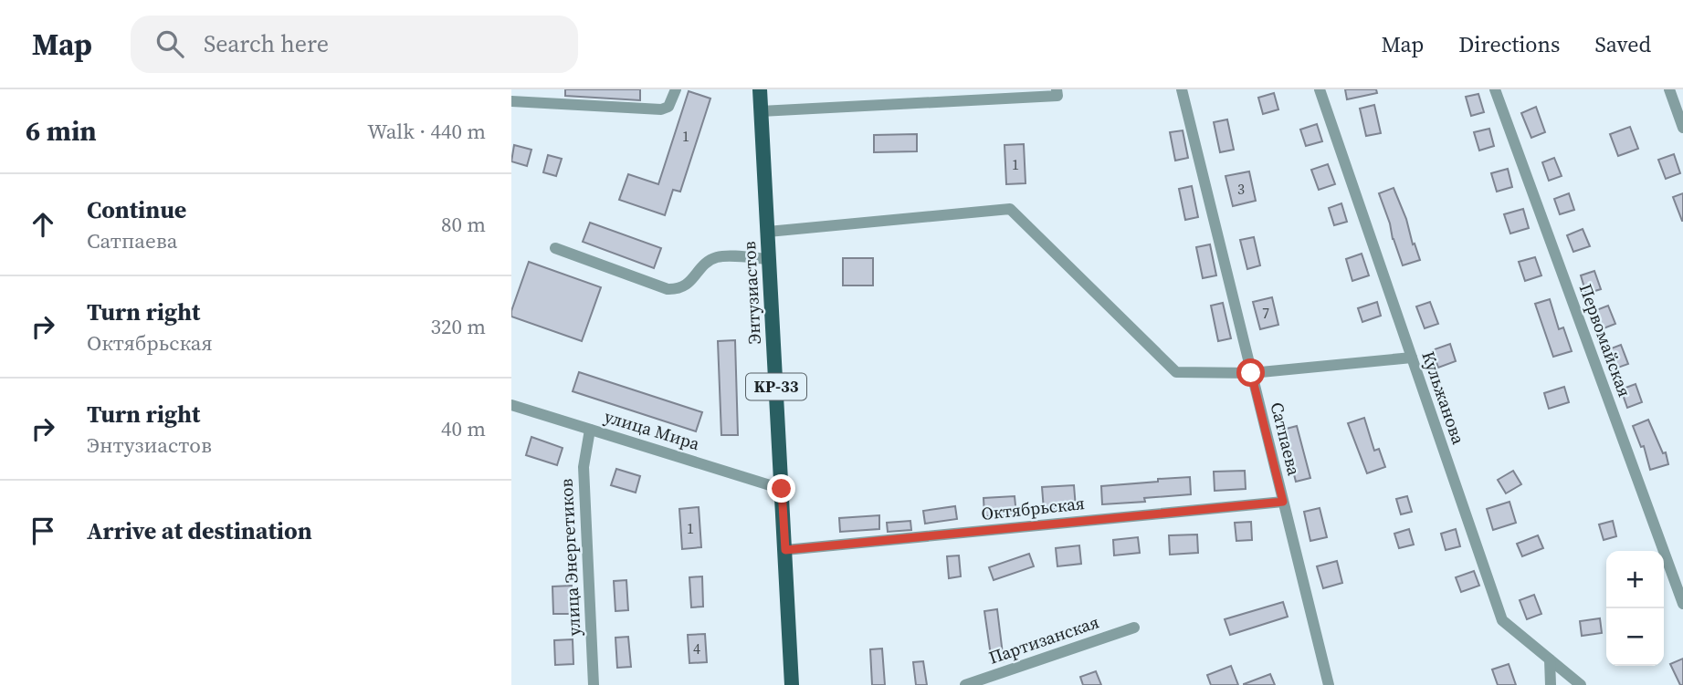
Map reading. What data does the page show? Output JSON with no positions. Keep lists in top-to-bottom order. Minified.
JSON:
{"streets":{"main road":["Энтузиастов","KP-33"],"street":["Первомайская","Кульжанова","улица Мира","Сатпаева","Октябрьская","улица Энергетиков","Партизанская"]},"crossings":[["Энтузиастов","улица Мира"],["Энтузиастов","Октябрьская"],["улица Мира","улица Энергетиков"],["Сатпаева","Октябрьская"]],"house_numbers":["1","1","3","7","1","4"],"page":{"header":"Map","search":"Search here","nav":["Map","Directions","Saved"],"heading":["6 min","Walk · 440 m"],"list":[["Continue","Сатпаева","80 m"],["Turn right","Октябрьская","320 m"],["Turn right","Энтузиастов","40 m"],"Arrive at destination"],"map_buttons":["+","−"]}}
